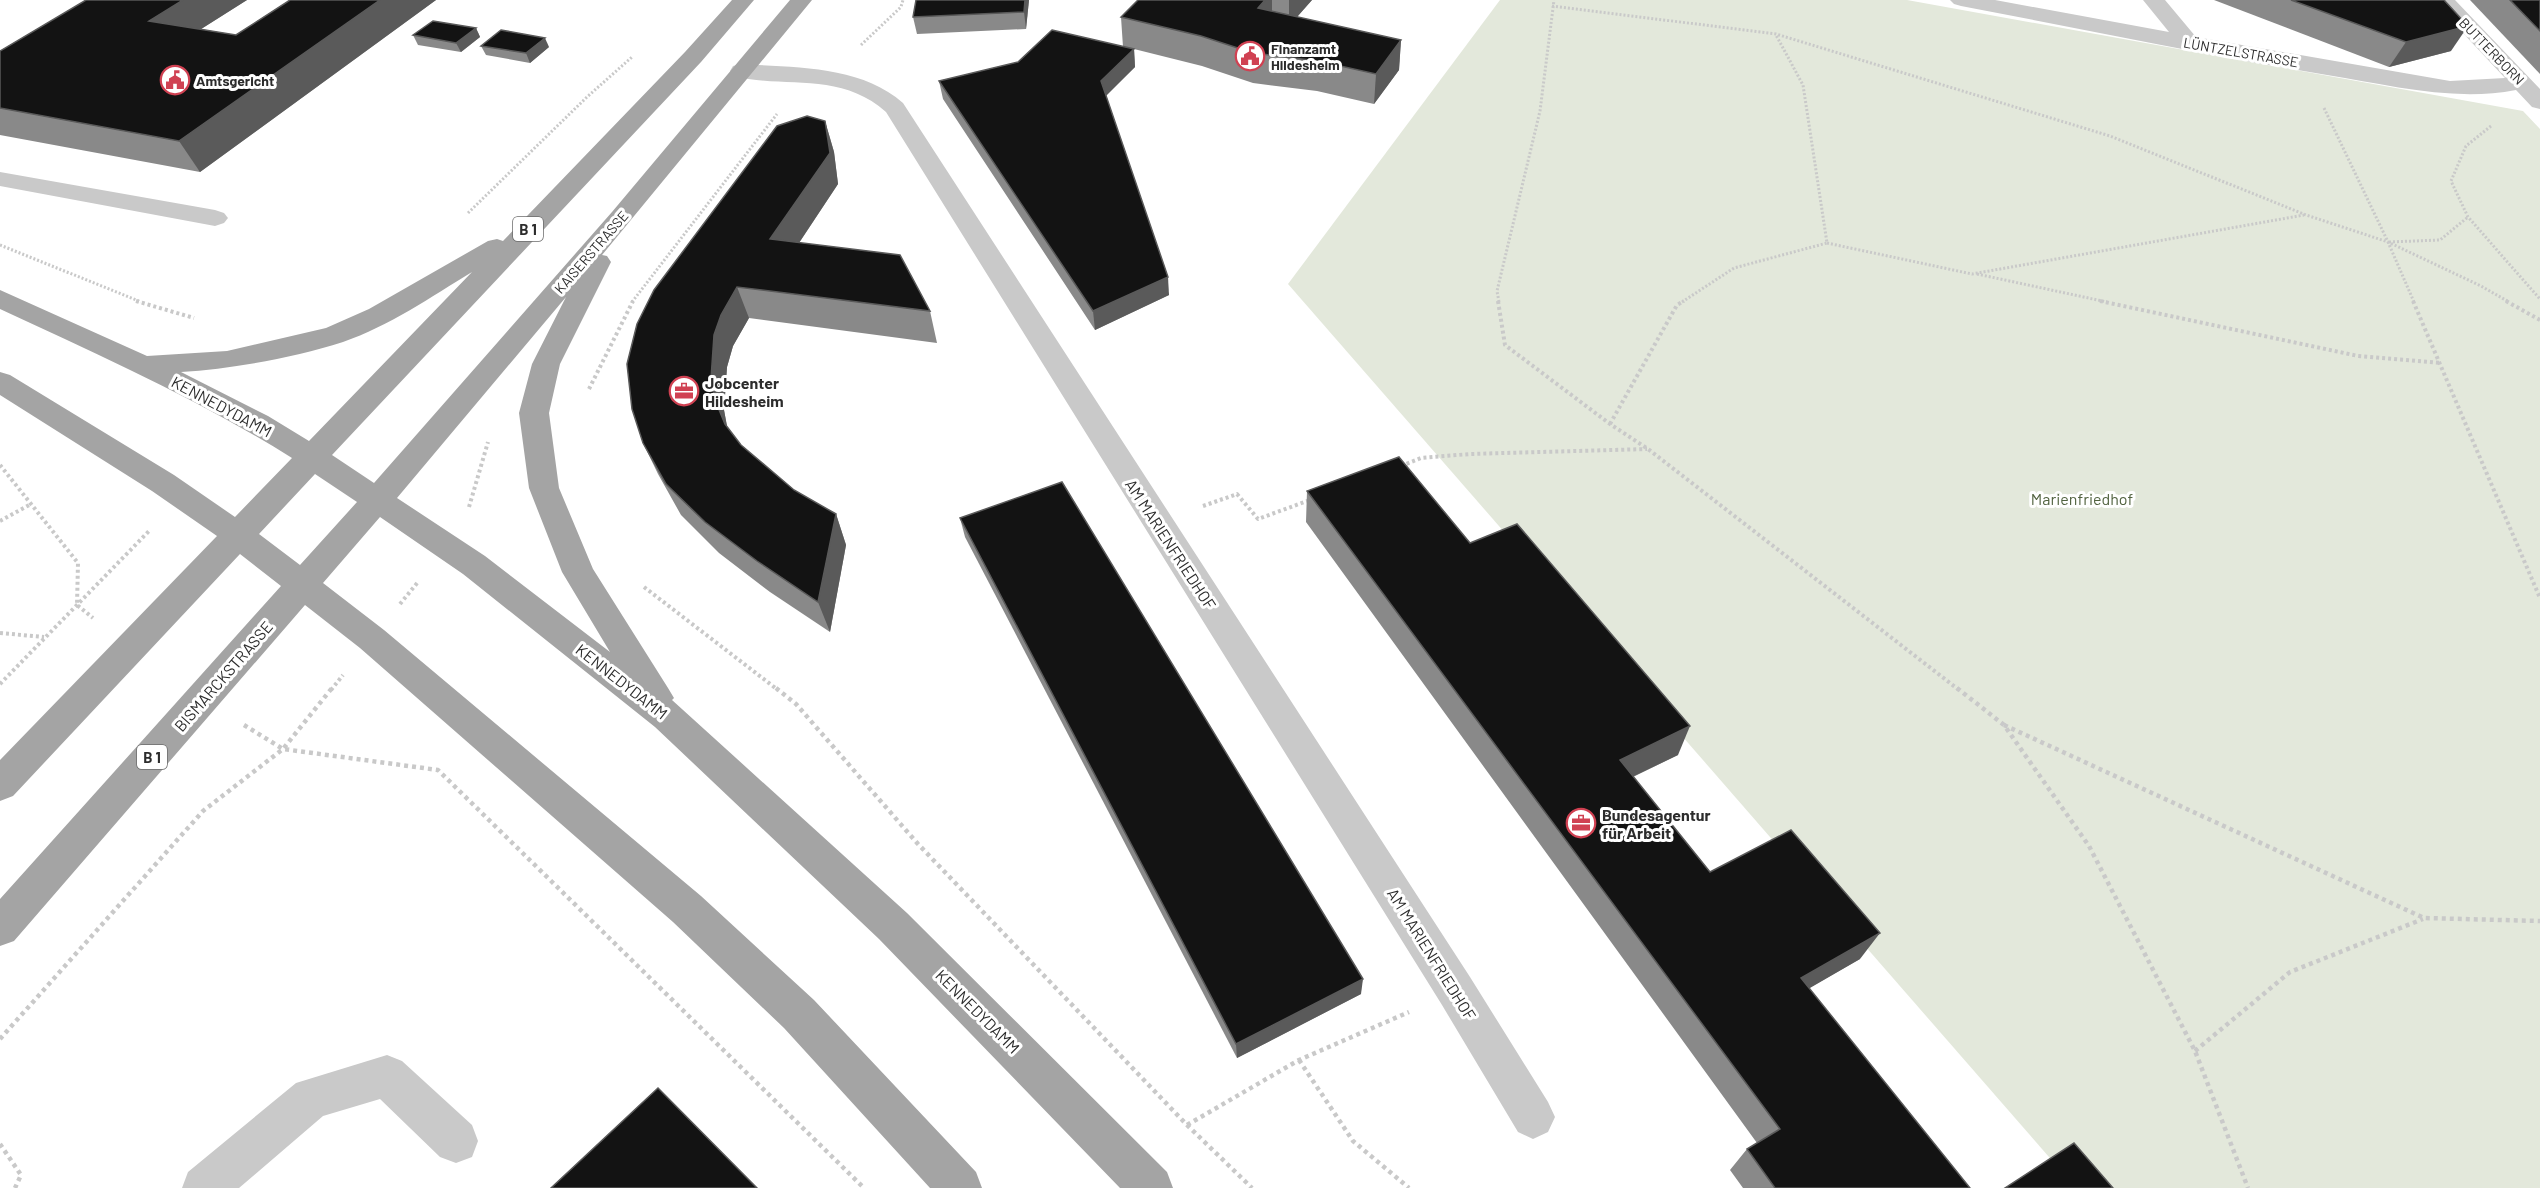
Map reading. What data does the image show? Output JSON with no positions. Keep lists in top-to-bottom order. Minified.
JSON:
{"streets":{"main road":["B 1","KAISERSTRASSE","KENNEDYDAMM","BISMARCKSTRASSE"],"street":["BUTTERBORN","LÜNTZELSTRASSE","AM MARIENFRIEDHOF"]},"crossings":[["BUTTERBORN","LÜNTZELSTRASSE"],["B 1","KAISERSTRASSE"],["B 1","KENNEDYDAMM"],["B 1","BISMARCKSTRASSE"],["KAISERSTRASSE","KENNEDYDAMM"],["KAISERSTRASSE","AM MARIENFRIEDHOF"]],"parks":["Marienfriedhof"],"places":{"public building":["Finanzamt Hildesheim","Amtsgericht"],"office":["Jobcenter Hildesheim","Bundesagentur für Arbeit"]}}
